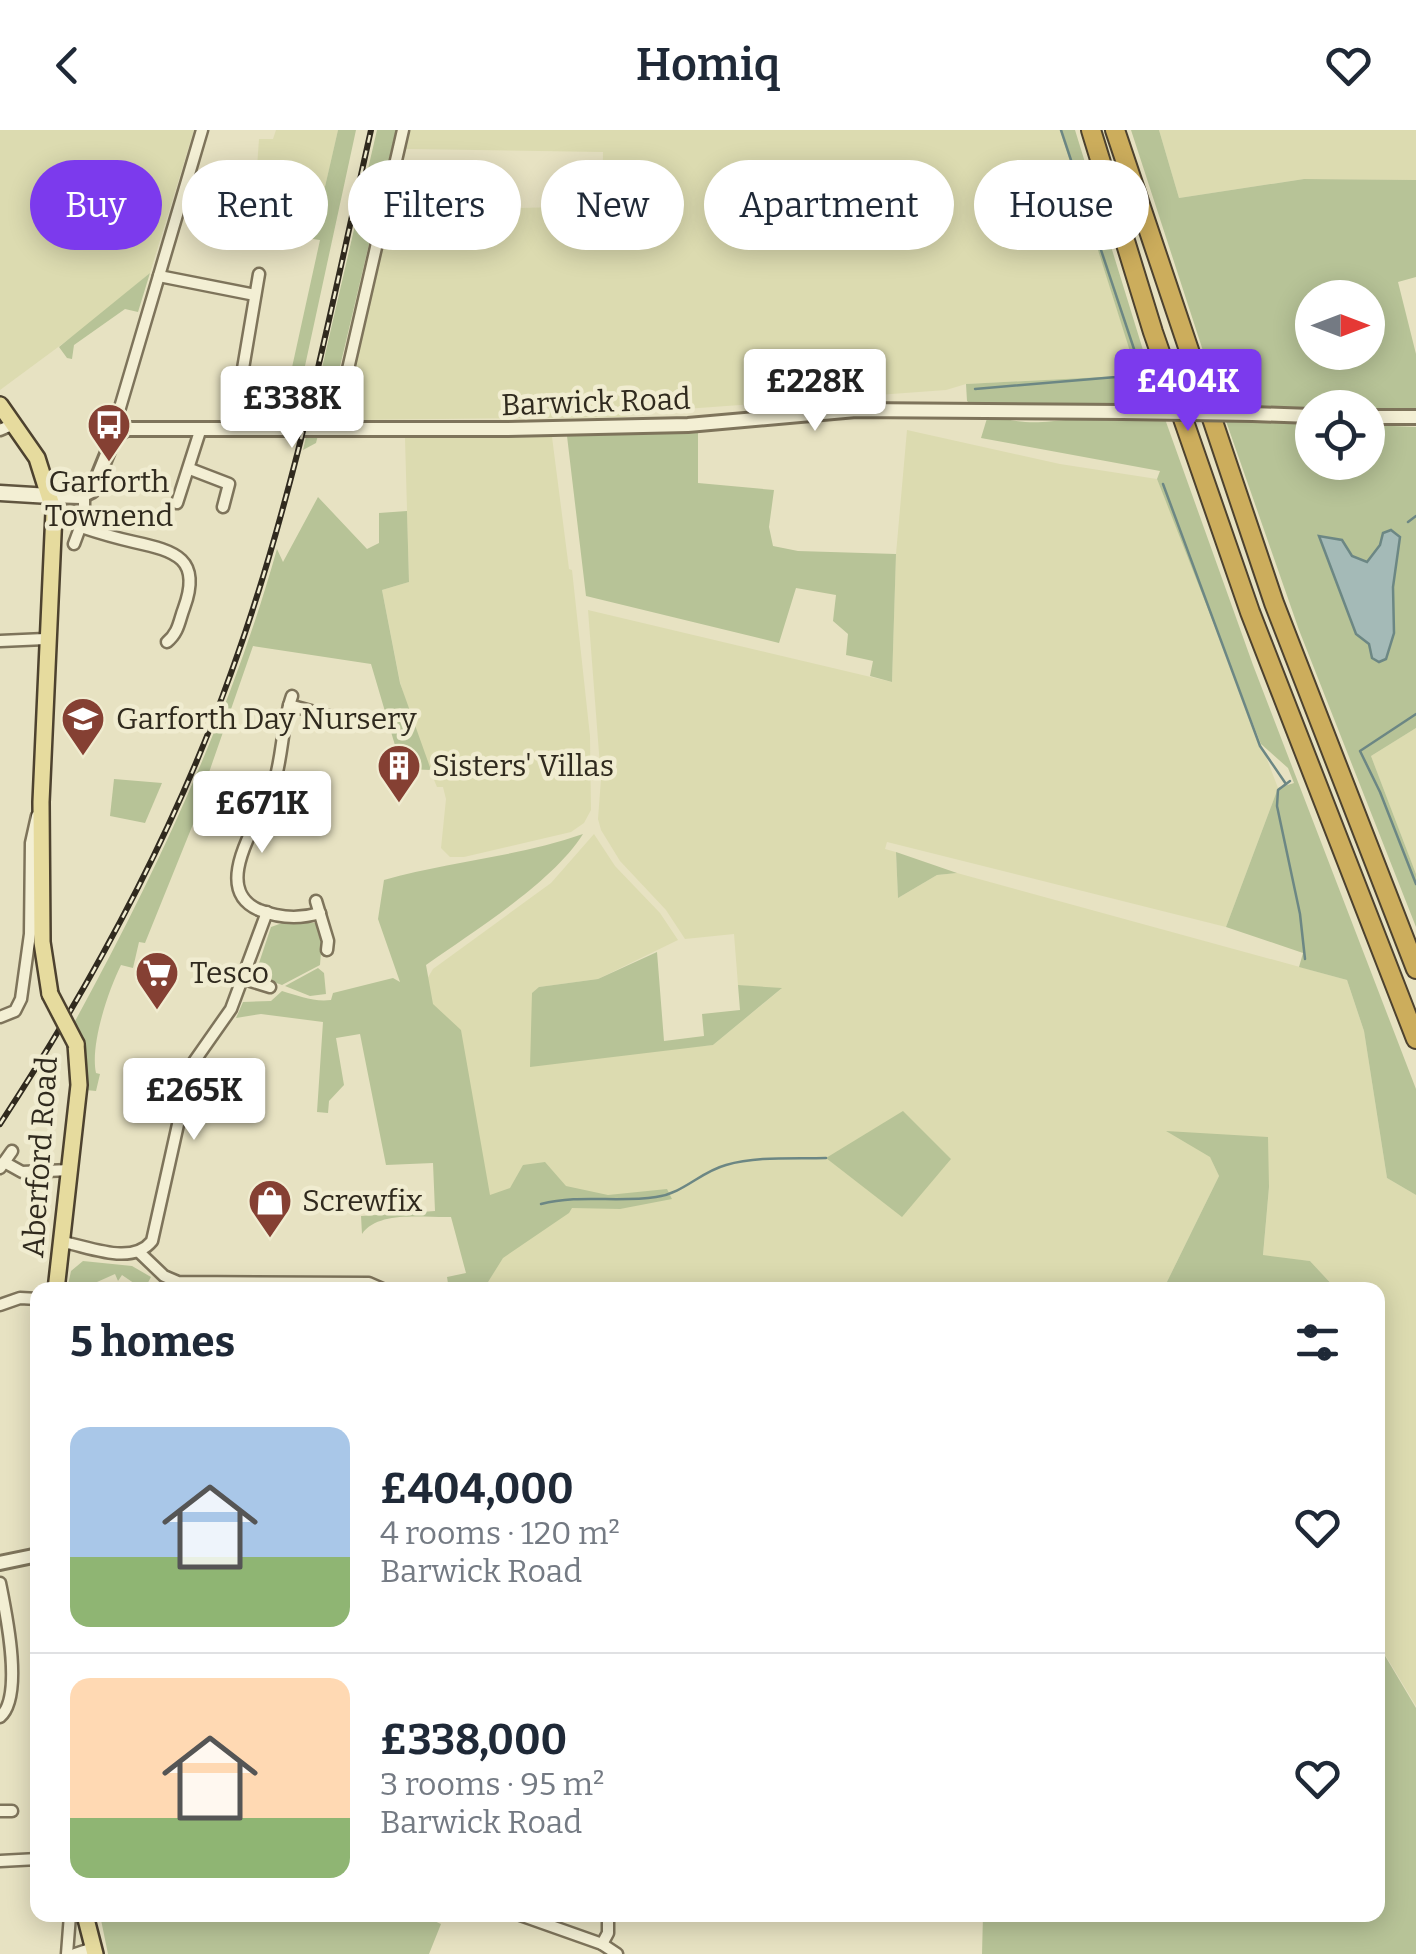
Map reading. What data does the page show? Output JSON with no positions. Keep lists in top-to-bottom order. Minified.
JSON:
{"streets":{"main road":["Aberford Road"],"street":["Barwick Road"]},"places":{"bus stop":["Garforth Townend"],"school or university":["Garforth Day Nursery"],"building":["Sisters' Villas"],"supermarket":["Tesco"],"shop":["Screwfix"]},"north":"right","page":{"header":"Homiq","chip":["Buy","Rent","Filters","New","Apartment","House"],"price":["£228K","£404K","£338K","£671K","£265K"],"heading":"5 homes","list":[{"name":"£404,000","note":"4 rooms · 120 m² · Barwick Road"},{"name":"£338,000","note":"3 rooms · 95 m² · Barwick Road"}]}}
